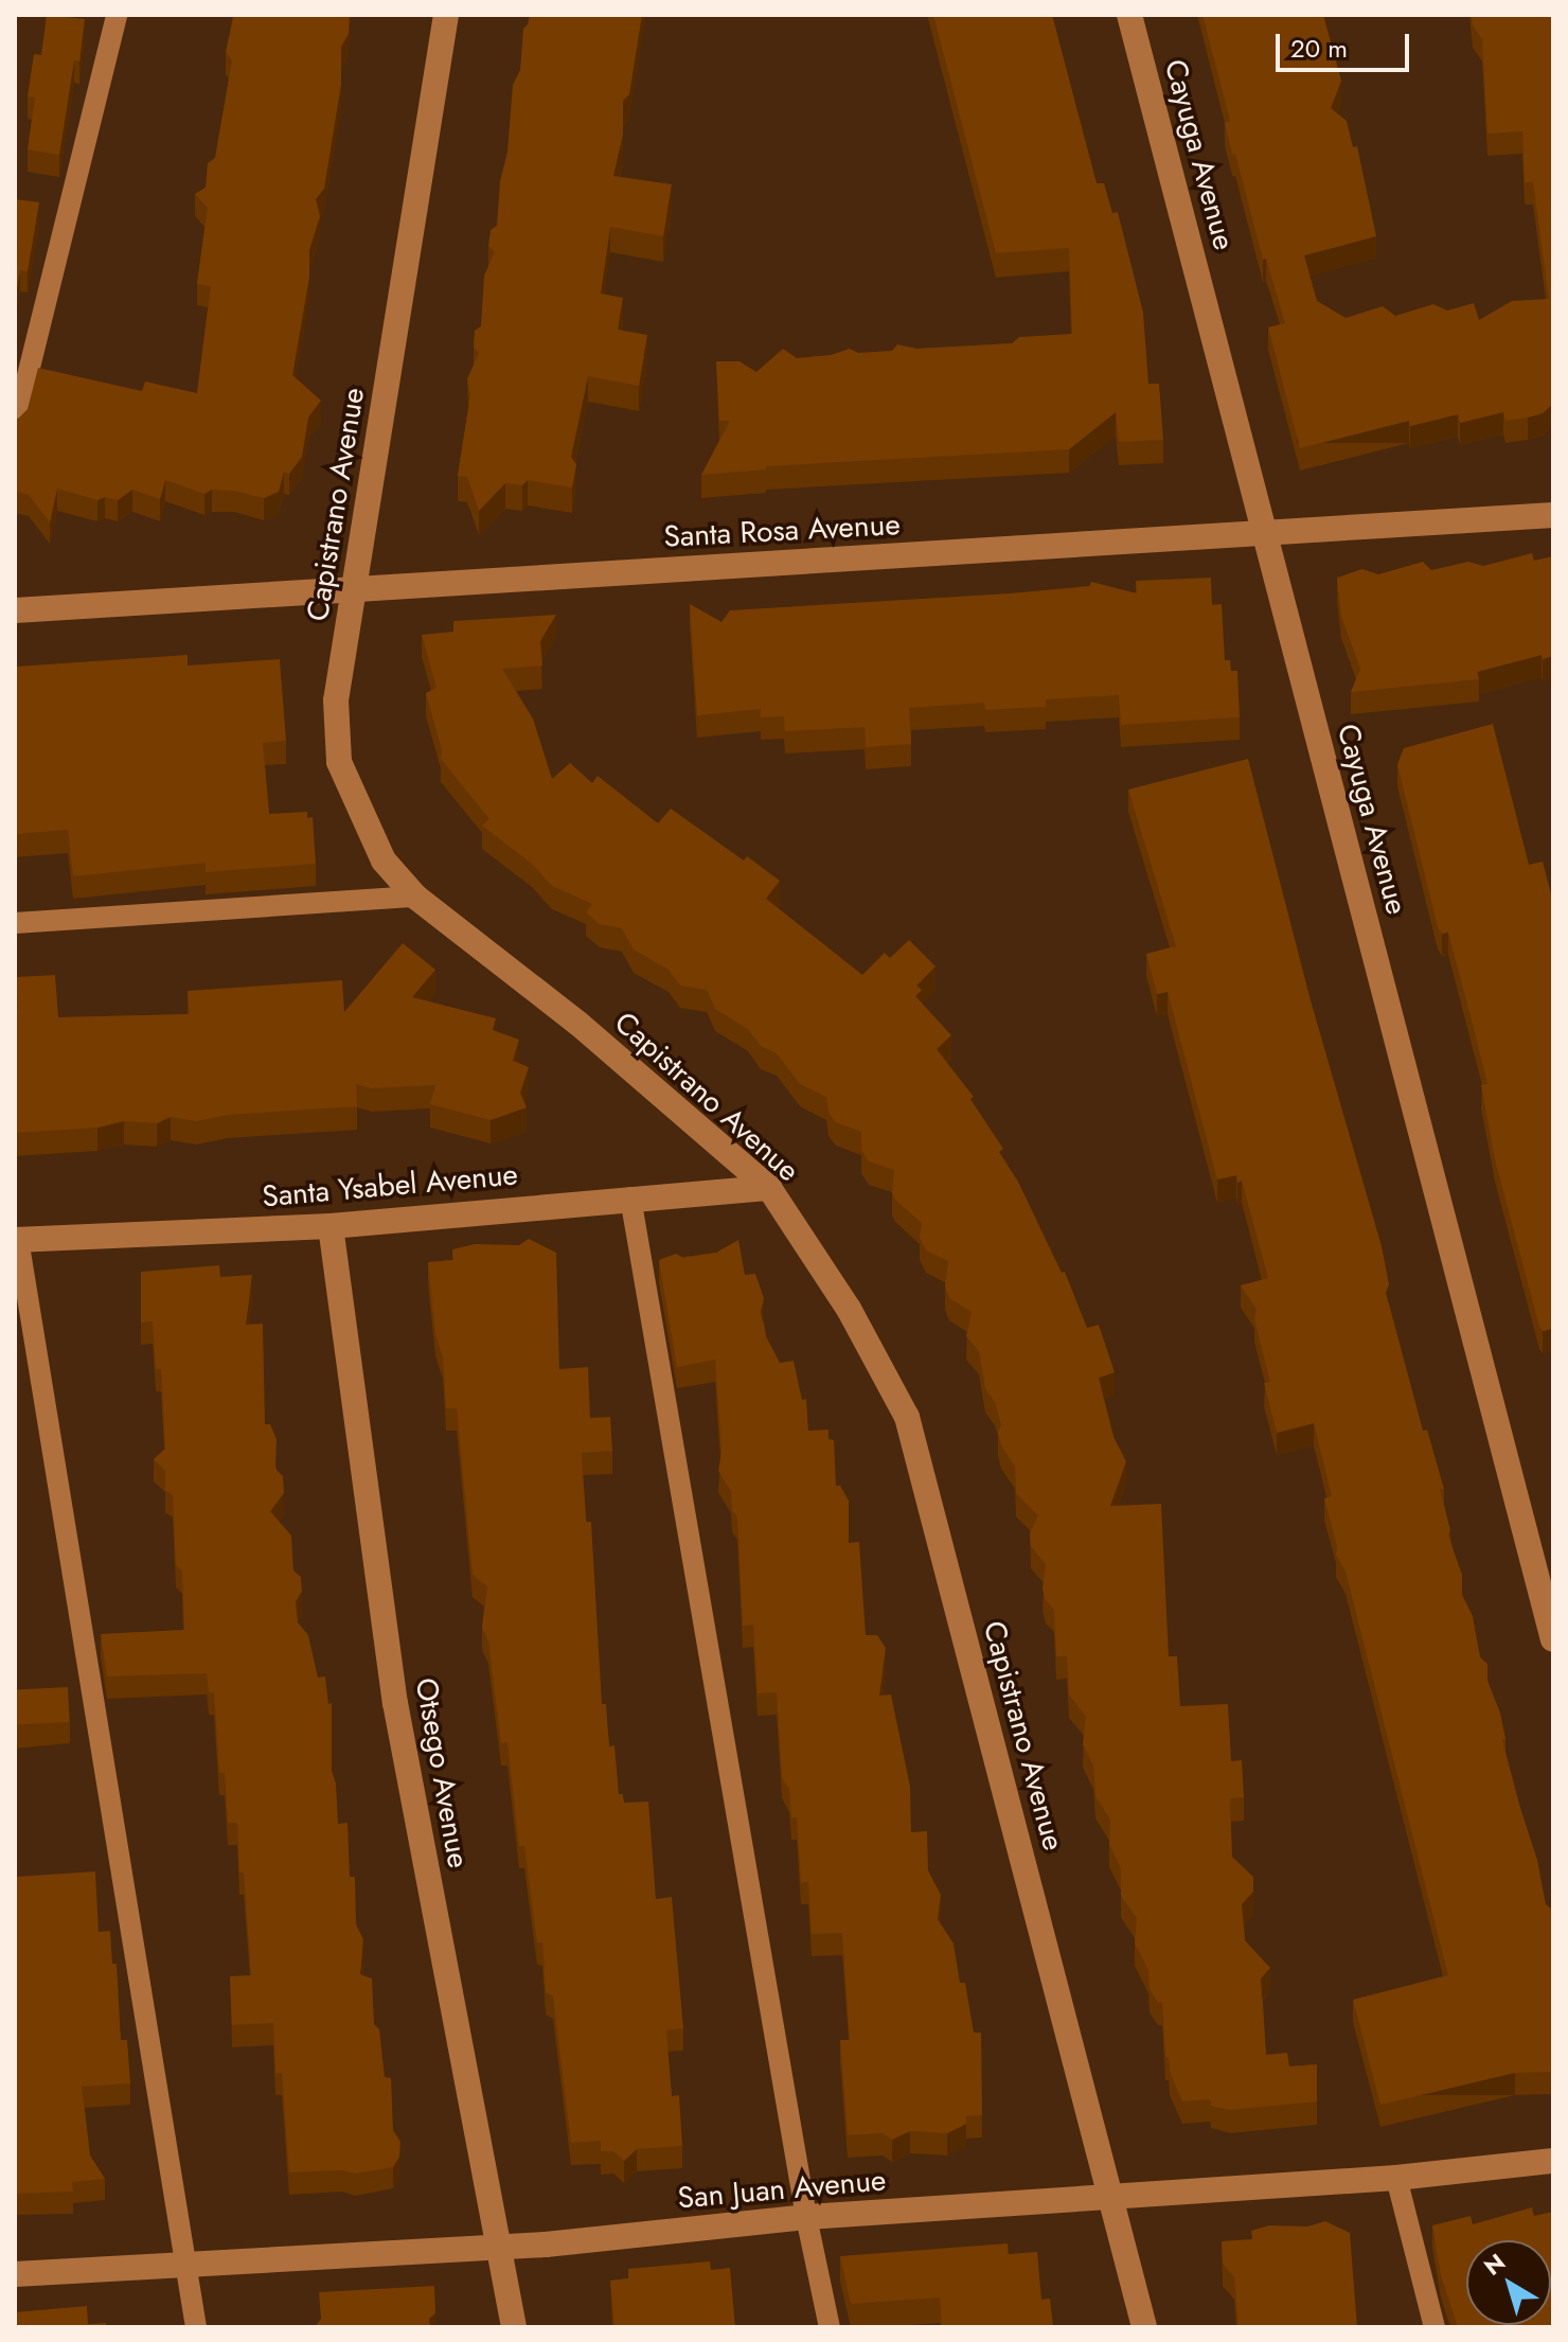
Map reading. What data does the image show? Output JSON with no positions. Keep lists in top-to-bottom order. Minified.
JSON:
{"streets":{"street":["Cayuga Avenue","Capistrano Avenue","Santa Rosa Avenue","Santa Ysabel Avenue","Otsego Avenue","San Juan Avenue"]},"crossings":[["Cayuga Avenue","Santa Rosa Avenue"],["Capistrano Avenue","Santa Rosa Avenue"],["Capistrano Avenue","Santa Ysabel Avenue"],["Capistrano Avenue","San Juan Avenue"],["Santa Ysabel Avenue","Otsego Avenue"],["Otsego Avenue","San Juan Avenue"]],"scale_bar":"20 m","north":"top left"}
